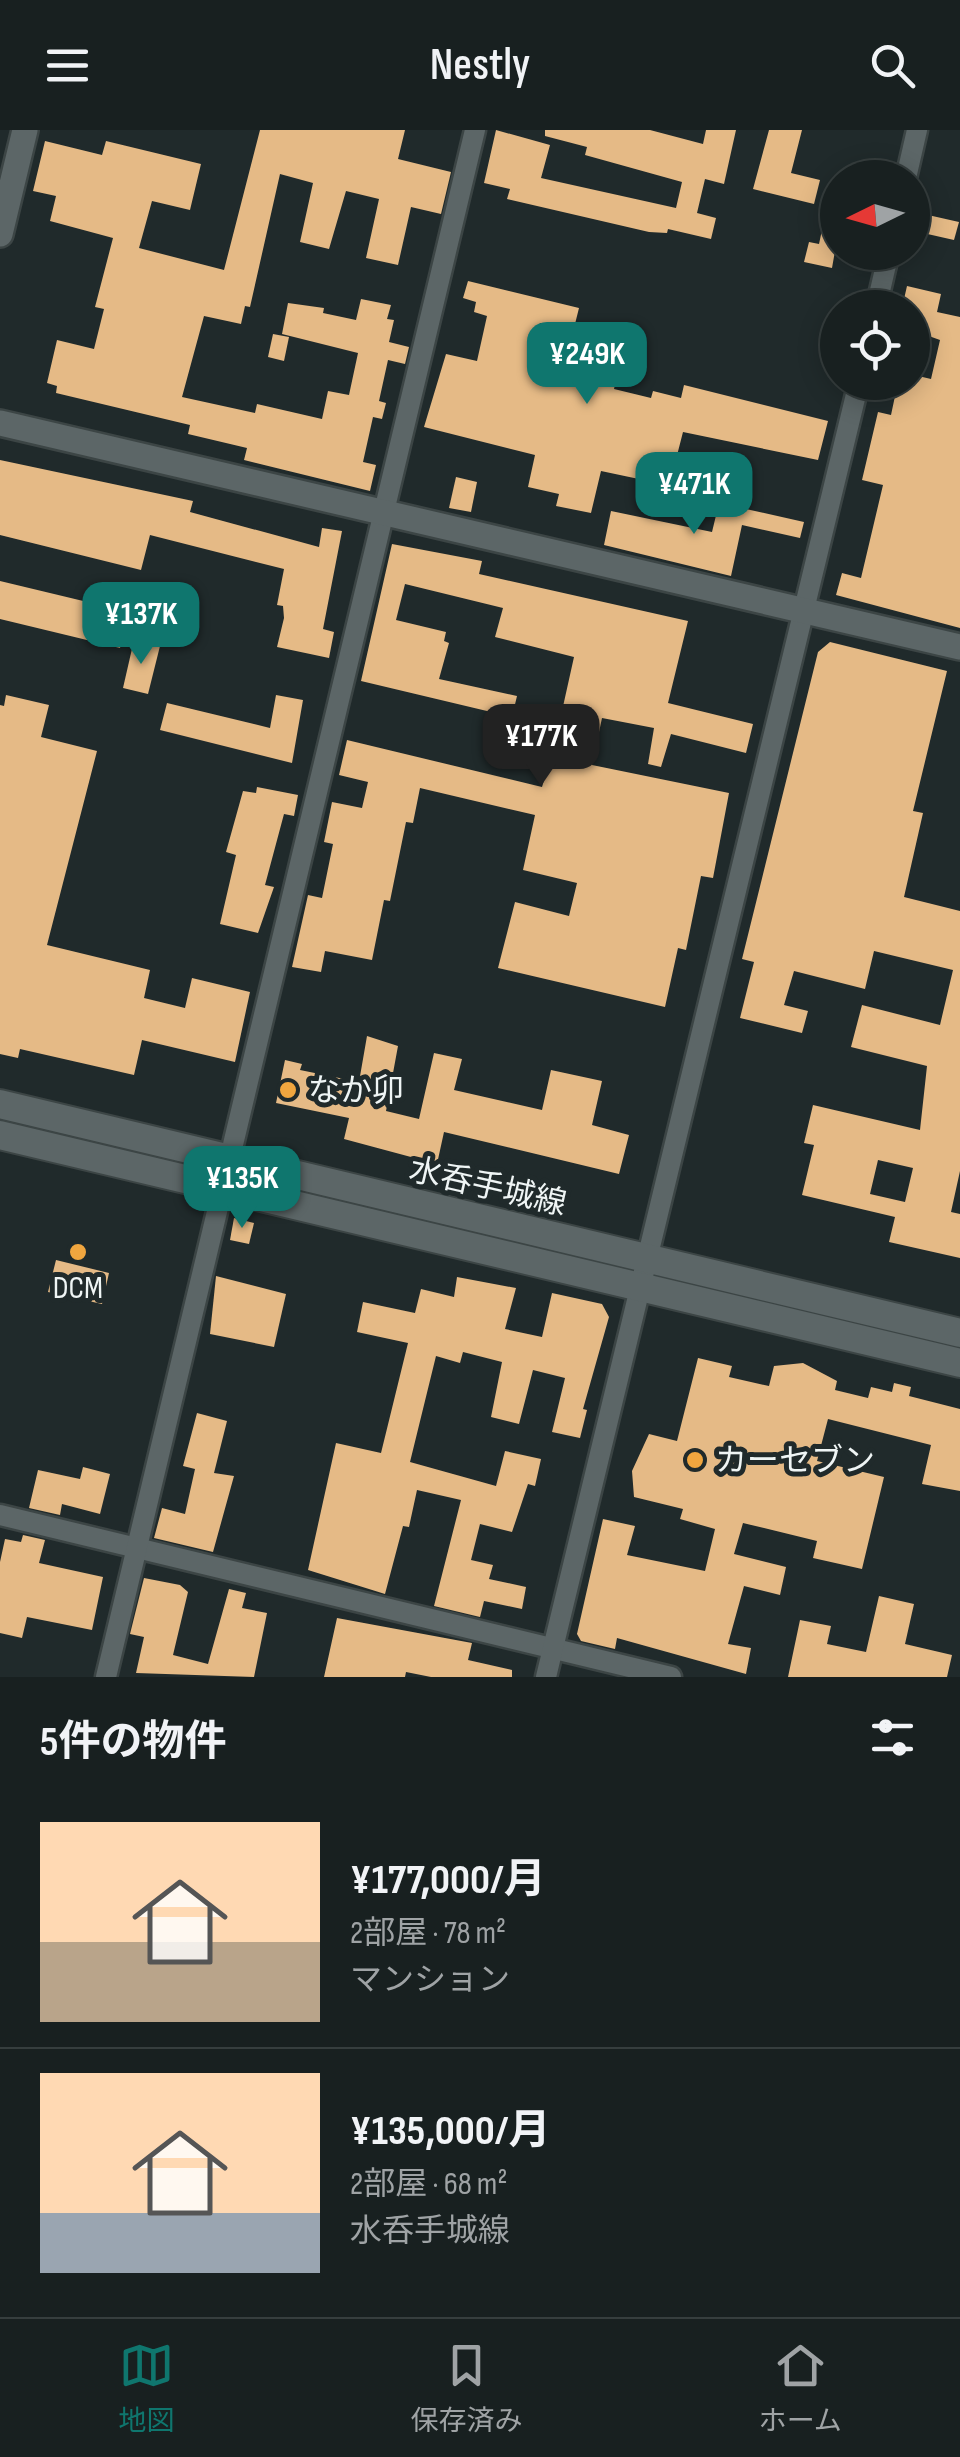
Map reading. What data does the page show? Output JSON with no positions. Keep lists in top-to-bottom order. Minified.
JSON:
{"streets":{"main road":["水呑手城線"]},"places":["なか卯","DCM","カーセブン"],"north":"left","page":{"header":"Nestly","price":["¥249K","¥471K","¥137K","¥177K","¥135K"],"heading":"5件の物件","list":[{"name":"¥177,000/月","note":"2部屋 · 78 m² · マンション"},{"name":"¥135,000/月","note":"2部屋 · 68 m² · 水呑手城線"}],"tabs":["地図","保存済み","ホーム"]}}
